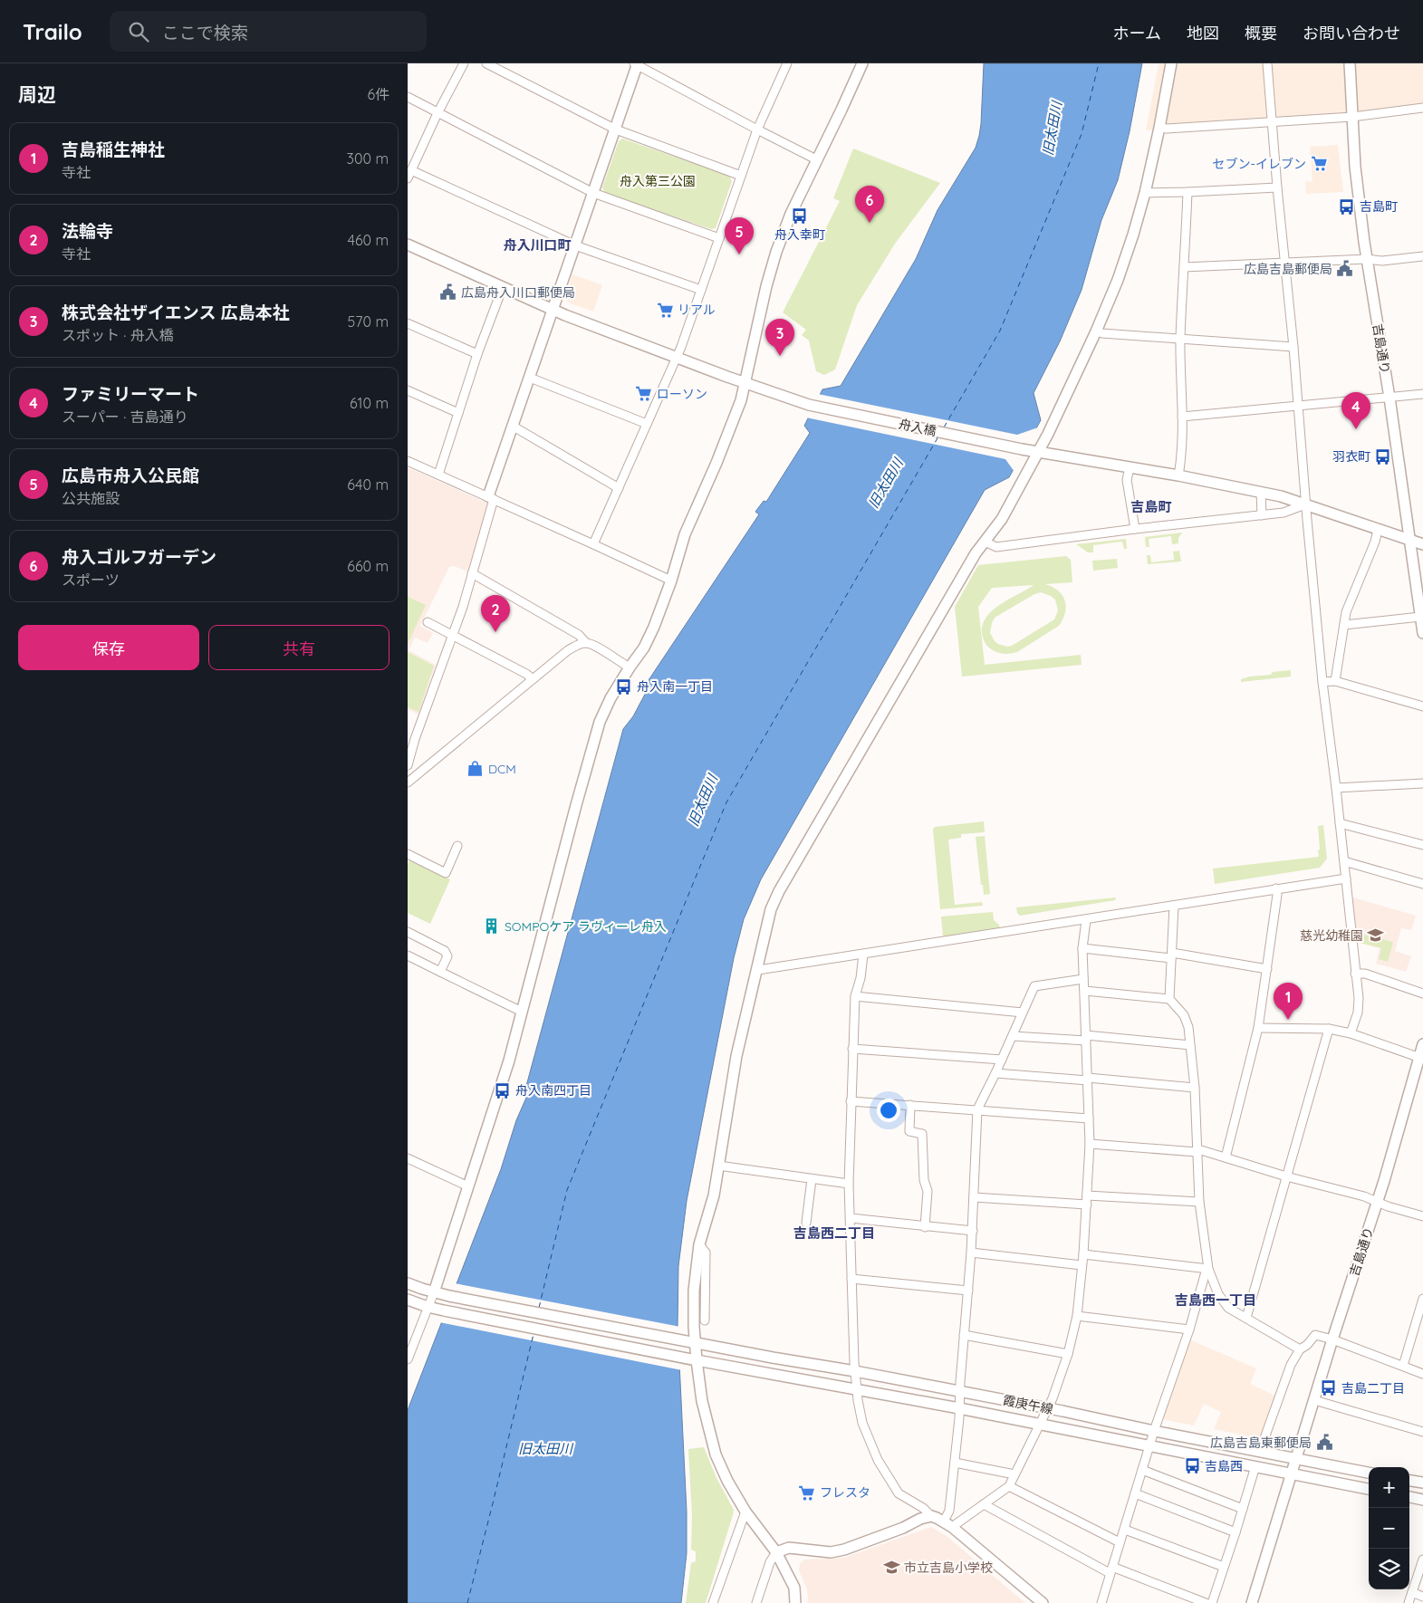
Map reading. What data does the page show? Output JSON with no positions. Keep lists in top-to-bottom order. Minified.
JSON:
{"streets":{"street":["吉島通り","舟入橋","霞庚午線"]},"crossings":[["吉島通り","舟入橋"],["吉島通り","霞庚午線"]],"districts":["舟入川口町","吉島町","吉島西二丁目","吉島西一丁目"],"water":["旧太田川"],"parks":["舟入第三公園"],"places":{"supermarket":["セブン-イレブン","リアル","ローソン","フレスタ"],"bus stop":["吉島町","舟入幸町","羽衣町","舟入南一丁目","舟入南四丁目","吉島二丁目","吉島西"],"public building":["広島吉島郵便局","広島舟入川口郵便局","広島吉島東郵便局"],"shop":["DCM"],"building":["SOMPOケア ラヴィーレ舟入"],"school or university":["慈光幼稚園","市立吉島小学校"]},"page":{"header":"Trailo","search":"ここで検索","nav":["ホーム","地図","概要","お問い合わせ"],"heading":["周辺","6件"],"list":[{"mark":"1","name":"吉島稲生神社","note":"寺社","value":"300 m"},{"mark":"2","name":"法輪寺","note":"寺社","value":"460 m"},{"mark":"3","name":"株式会社ザイエンス 広島本社","note":"スポット · 舟入橋","value":"570 m"},{"mark":"4","name":"ファミリーマート","note":"スーパー · 吉島通り","value":"610 m"},{"mark":"5","name":"広島市舟入公民館","note":"公共施設","value":"640 m"},{"mark":"6","name":"舟入ゴルフガーデン","note":"スポーツ","value":"660 m"}],"pins":["6","5","3","4","2","1"],"buttons":["保存","共有"],"map_buttons":["+","−"]}}
